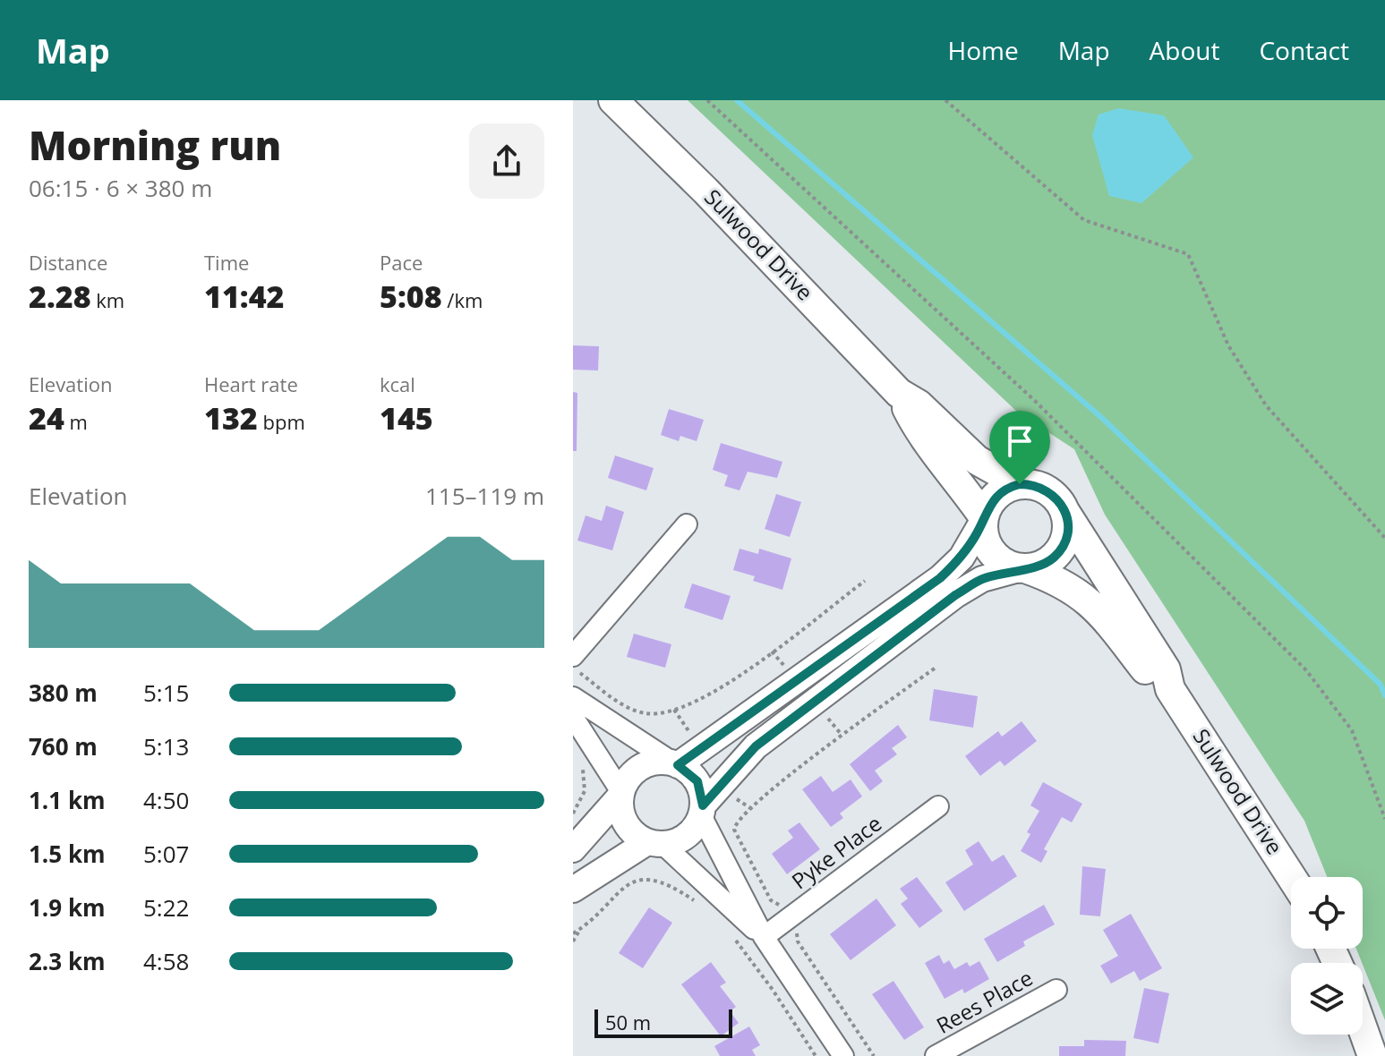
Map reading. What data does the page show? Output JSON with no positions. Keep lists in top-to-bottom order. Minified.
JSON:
{"streets":{"main road":["Sulwood Drive"],"street":["Pyke Place","Rees Place"]},"scale_bar":"50 m","page":{"header":"Map","nav":["Home","Map","About","Contact"],"heading":["Morning run","06:15 · 6 × 380 m"],"stats":[["Distance","2.28 km"],["Time","11:42"],["Pace","5:08 /km"],["Elevation","24 m"],["Heart rate","132 bpm"],["kcal","145"]],"chart":["Elevation","115–119 m"],"list":[{"name":"380 m","note":"5:15"},{"name":"760 m","note":"5:13"},{"name":"1.1 km","note":"4:50"},{"name":"1.5 km","note":"5:07"},{"name":"1.9 km","note":"5:22"},{"name":"2.3 km","note":"4:58"}],"scale":"50 m"}}
